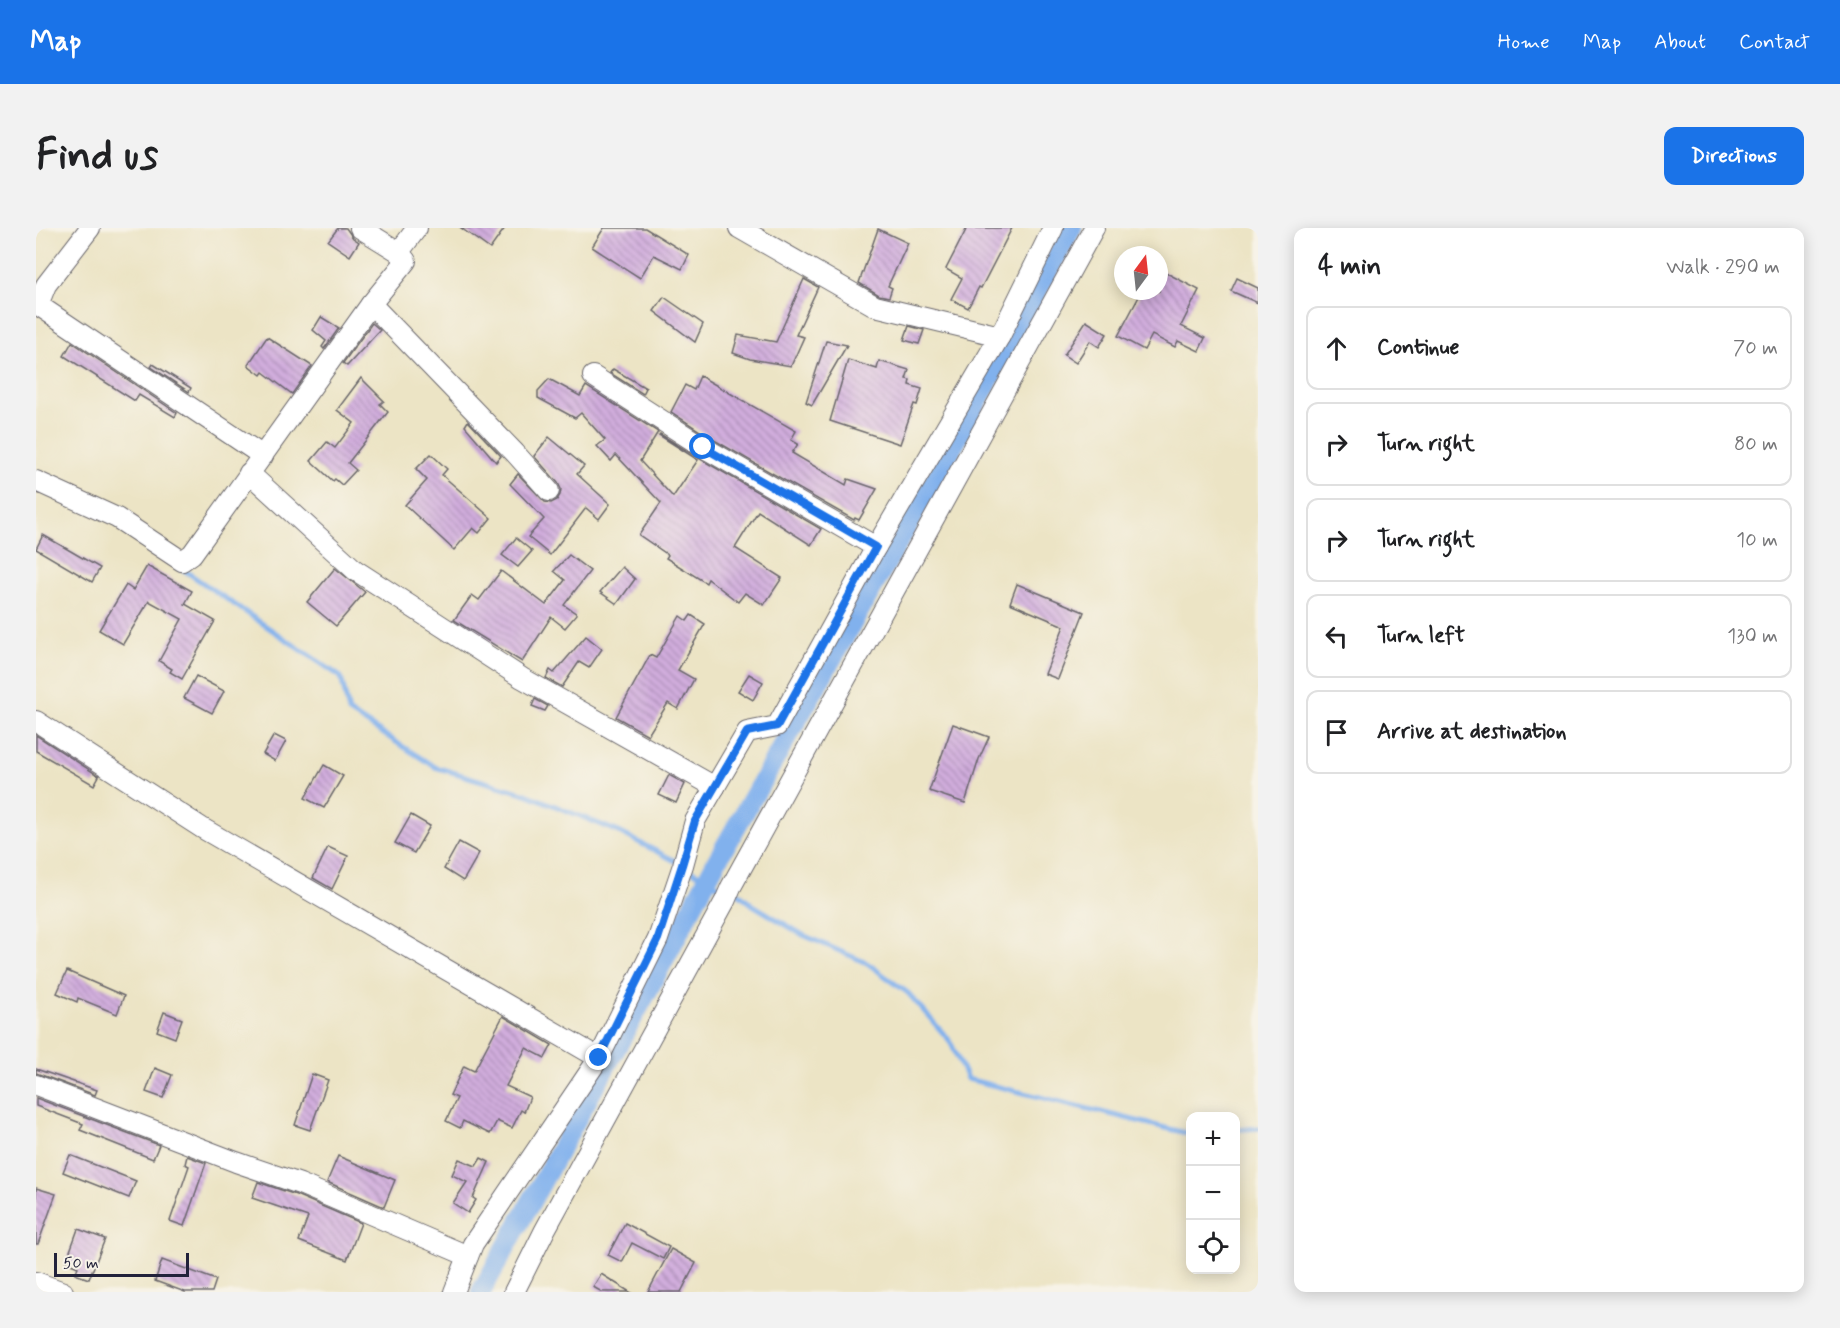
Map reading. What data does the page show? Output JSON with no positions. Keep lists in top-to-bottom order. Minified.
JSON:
{"scale_bar":"50 m","north":"top","page":{"header":"Map","nav":["Home","Map","About","Contact"],"buttons":"Directions","title":"Find us","heading":["4 min","Walk · 290 m"],"list":[["Continue","70 m"],["Turn right","80 m"],["Turn right","10 m"],["Turn left","130 m"],"Arrive at destination"],"map_buttons":["+","−"],"scale":"50 m"}}
